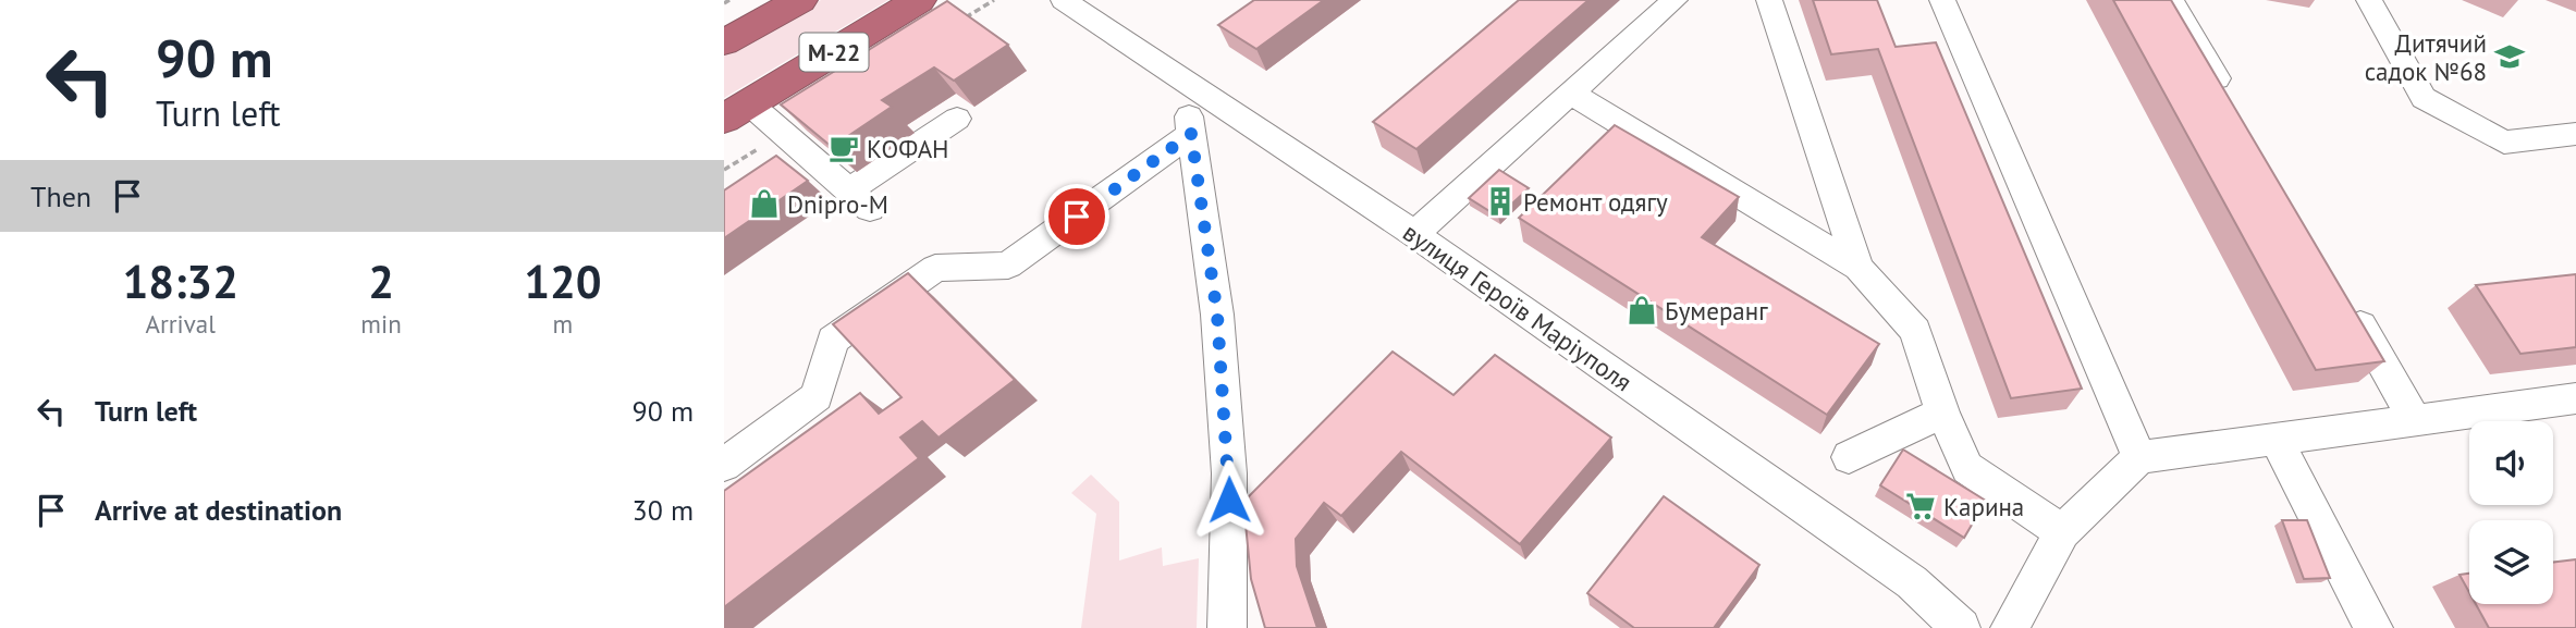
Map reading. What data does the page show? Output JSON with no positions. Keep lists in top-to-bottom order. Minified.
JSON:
{"streets":{"highway":["М-22"],"street":["вулиця Героїв Маріуполя"]},"places":{"school or university":["Дитячий садок №68"],"cafe":["КОФАН"],"building":["Ремонт одягу"],"shop":["Dnipro-M","Бумеранг"],"supermarket":["Карина"]},"page":{"turn":["90 m","Turn left"],"then":"Then","eta":["18:32","Arrival","2","min","120","m"],"list":[{"name":"Turn left","value":"90 m"},{"name":"Arrive at destination","value":"30 m"}]}}
